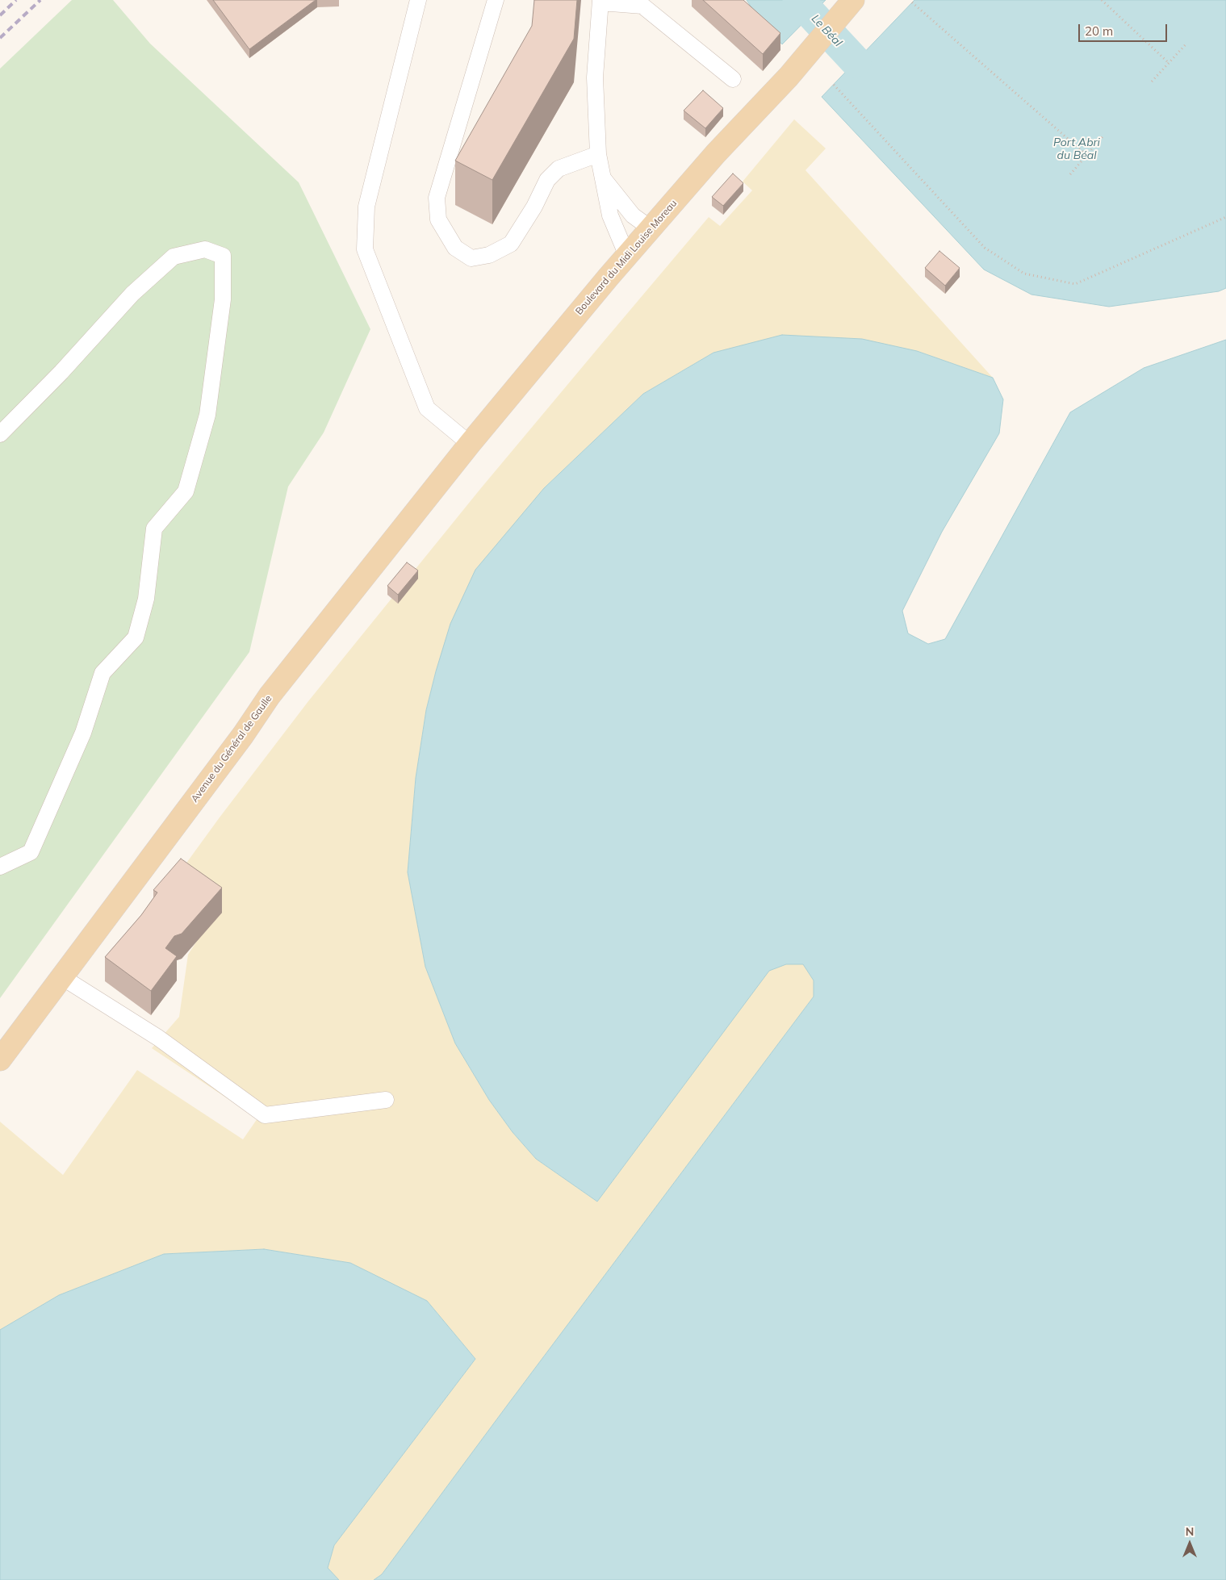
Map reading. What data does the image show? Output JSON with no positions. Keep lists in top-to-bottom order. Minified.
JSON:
{"streets":{"main road":["Boulevard du Midi Louise Moreau","Avenue du Général de Gaulle"]},"crossings":[["Boulevard du Midi Louise Moreau","Avenue du Général de Gaulle"]],"water":["Le Béal","Port Abri du Béal"],"scale_bar":"20 m","north":"top"}
